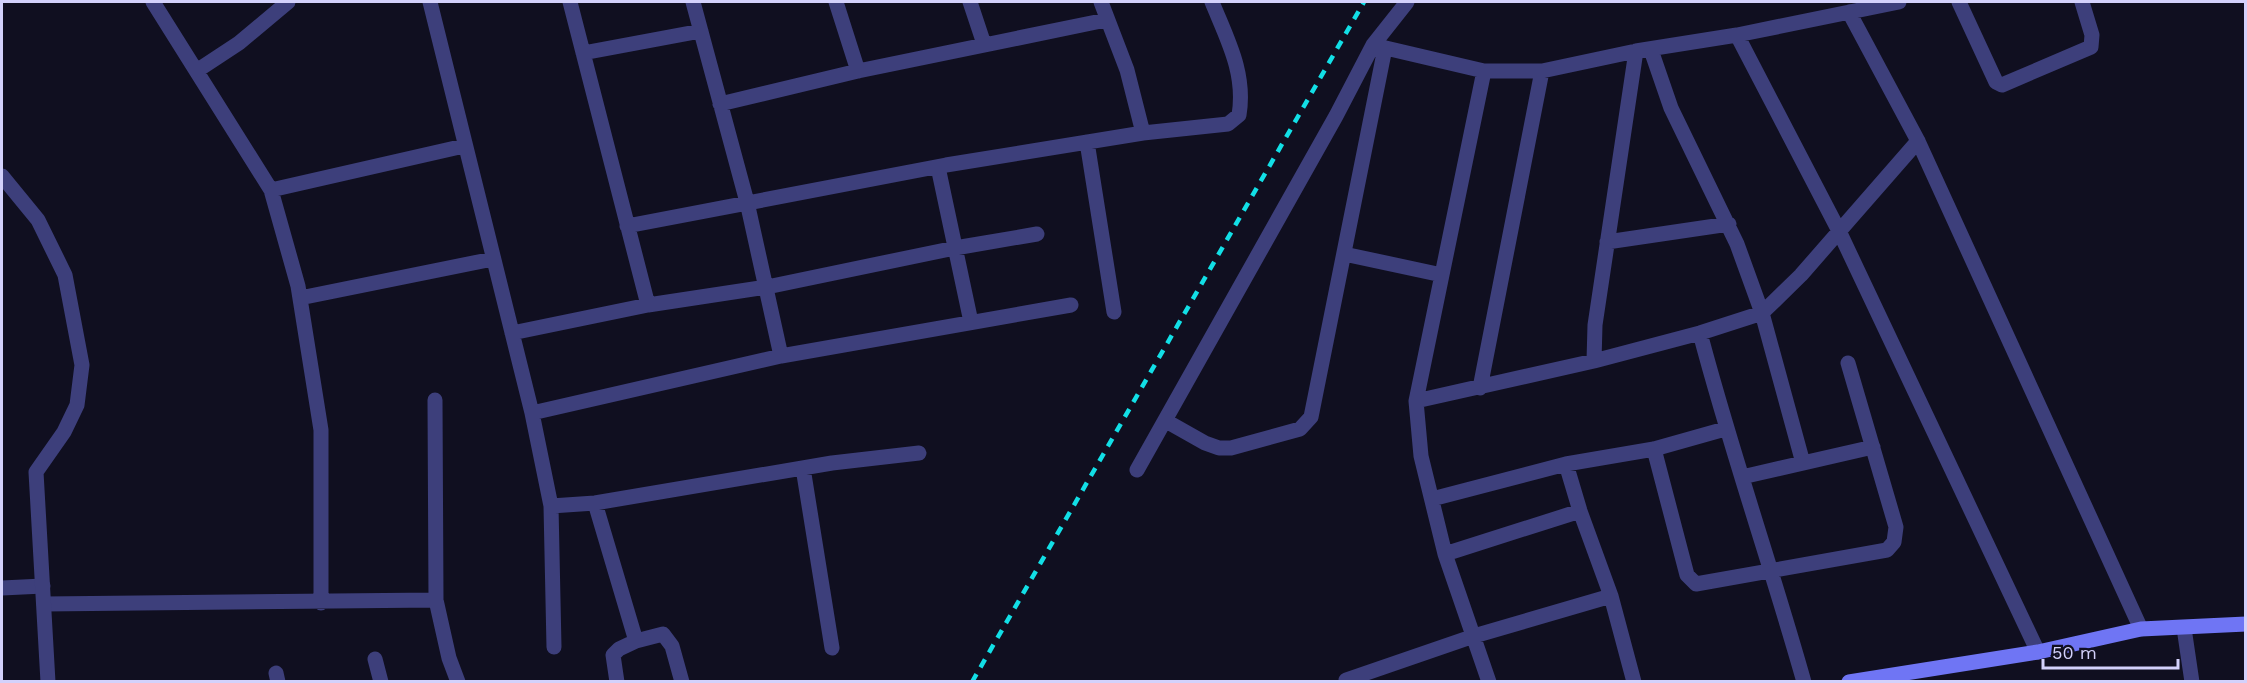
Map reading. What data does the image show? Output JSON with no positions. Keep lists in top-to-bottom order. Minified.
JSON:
{"scale_bar":"50 m"}
